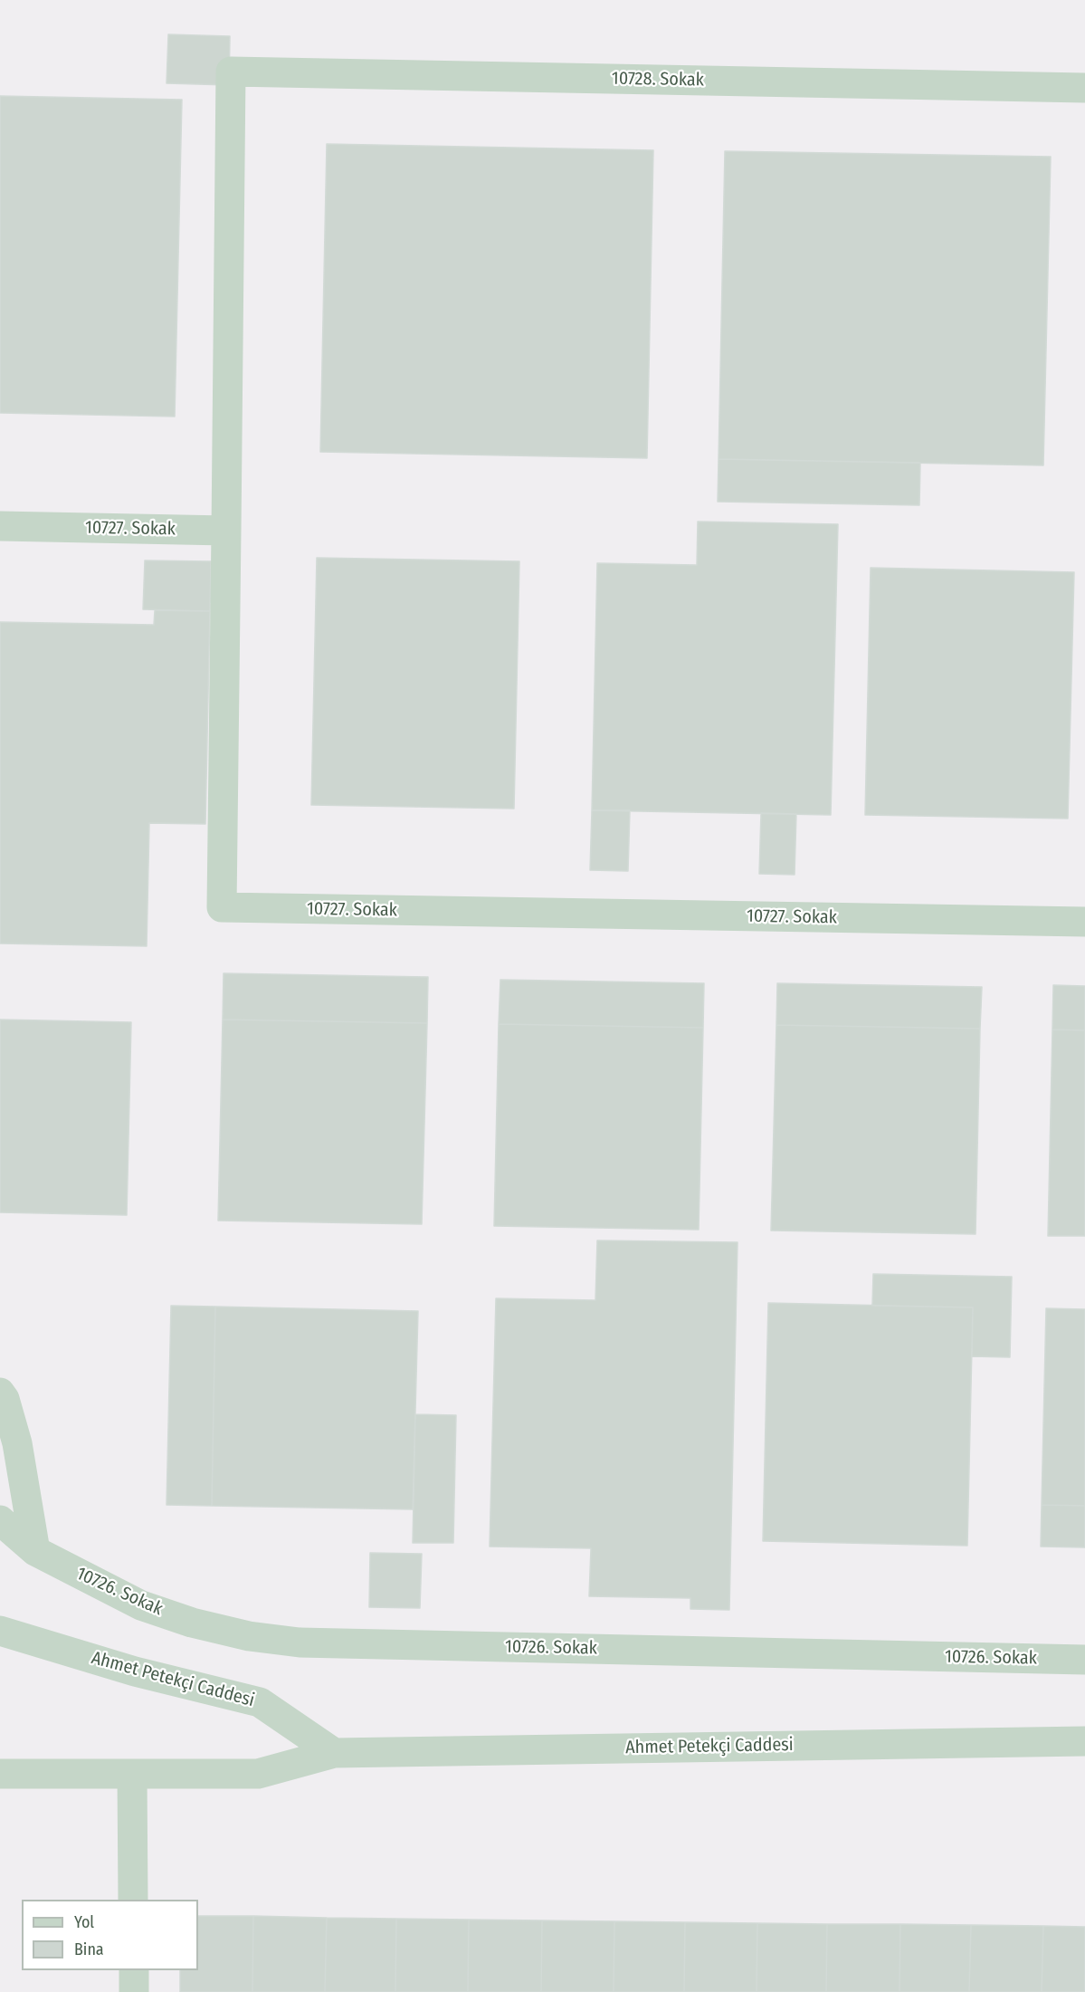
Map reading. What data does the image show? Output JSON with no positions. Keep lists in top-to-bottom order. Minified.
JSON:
{"streets":{"street":["10728. Sokak","10727. Sokak","10726. Sokak","Ahmet Petekçi Caddesi"]},"crossings":[["10728. Sokak","10727. Sokak"]],"legend":["Yol","Bina"]}
